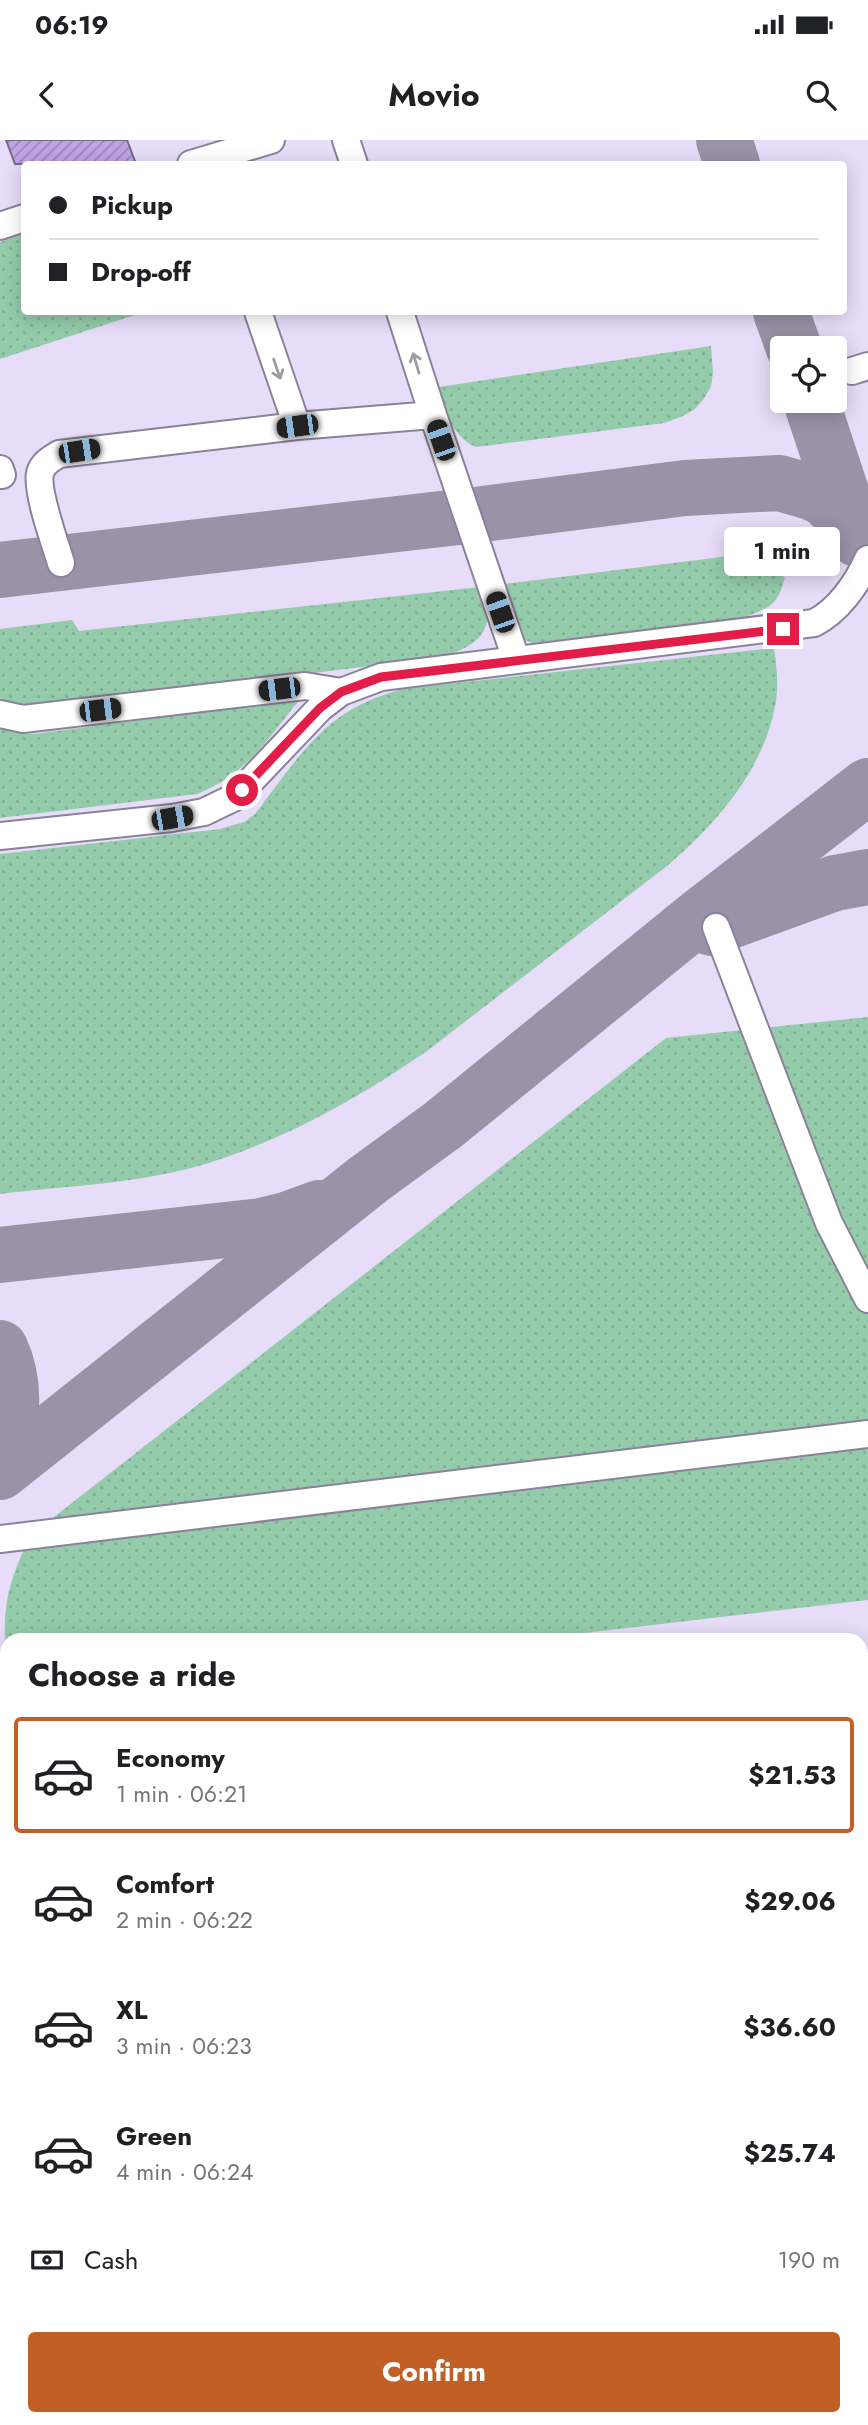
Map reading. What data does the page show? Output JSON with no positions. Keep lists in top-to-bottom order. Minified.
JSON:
{"page":{"status":"06:19","header":"Movio","banner":["Pickup","Drop-off"],"bubble":"1 min","heading":"Choose a ride","list":[{"name":"Economy","note":"1 min · 06:21","value":"$21.53"},{"name":"Comfort","note":"2 min · 06:22","value":"$29.06"},{"name":"XL","note":"3 min · 06:23","value":"$36.60"},{"name":"Green","note":"4 min · 06:24","value":"$25.74"}],"pay":["Cash","190 m"],"buttons":"Confirm"}}
